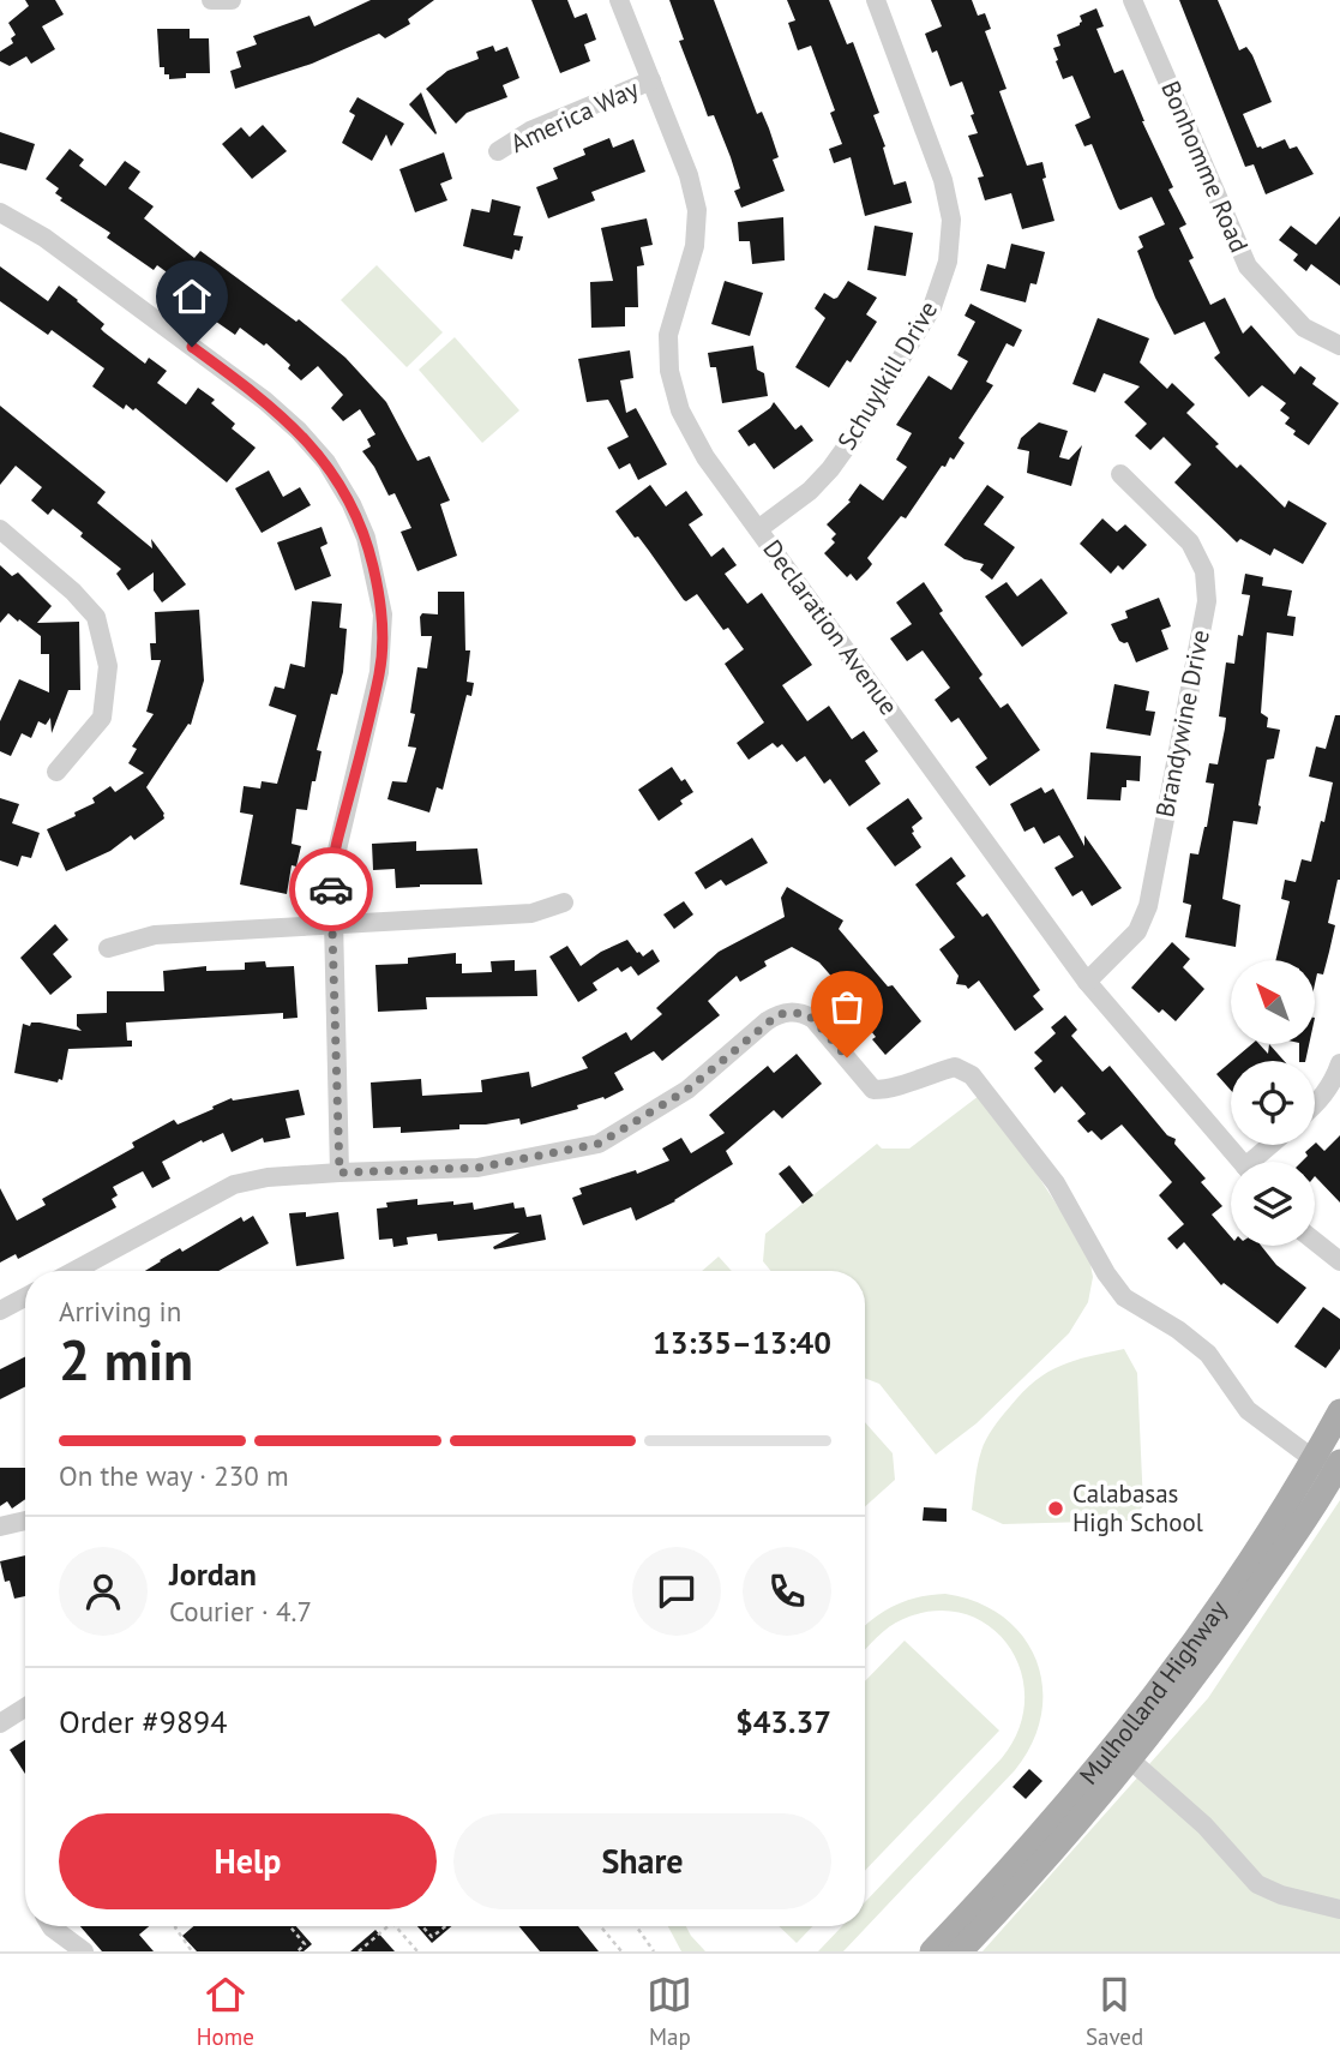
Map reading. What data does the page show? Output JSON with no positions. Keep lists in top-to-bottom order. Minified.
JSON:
{"streets":{"main road":["Mulholland Highway"],"street":["America Way","Bonhomme Road","Schuylkill Drive","Declaration Avenue","Brandywine Drive"]},"crossings":[["America Way","Declaration Avenue"],["Schuylkill Drive","Declaration Avenue"],["Declaration Avenue","Brandywine Drive"]],"places":["Calabasas High School"],"north":"top left","page":{"heading":["2 min","Arriving in","13:35–13:40"],"panel":["Jordan","Courier · 4.7","Order #9894","$43.37"],"bar":"On the way · 230 m","buttons":["Help","Share"],"tabs":["Home","Map","Saved"]}}
